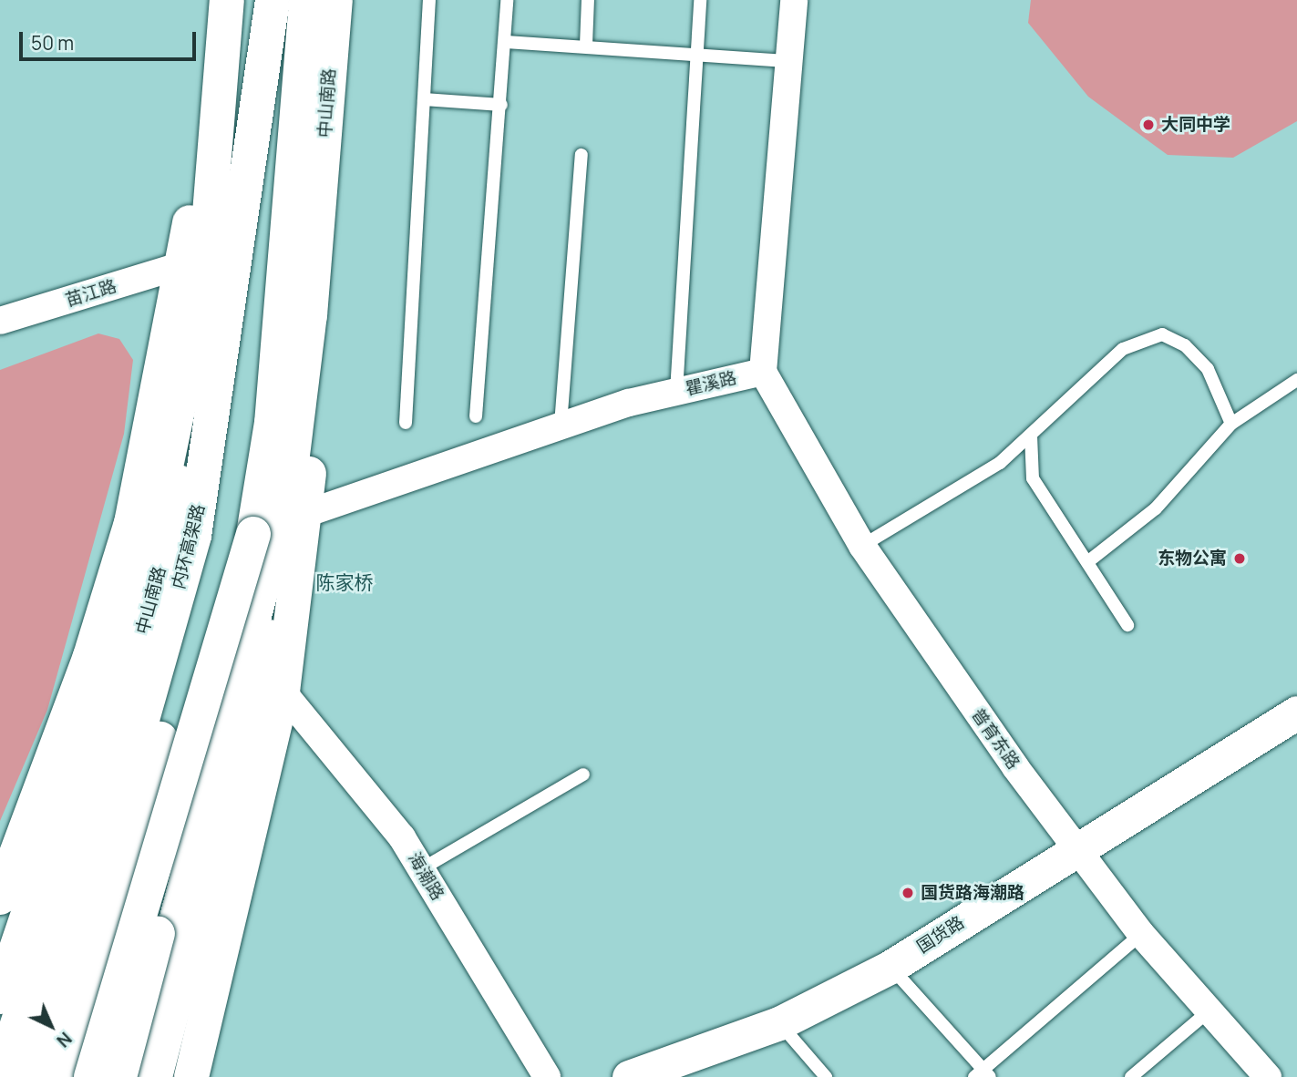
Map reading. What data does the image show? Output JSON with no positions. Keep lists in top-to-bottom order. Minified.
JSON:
{"streets":{"main road":["中山南路","内环高架路"],"street":["苗江路","瞿溪路","普育东路","海潮路","国货路"]},"crossings":[["中山南路","苗江路"],["中山南路","瞿溪路"],["中山南路","海潮路"],["瞿溪路","普育东路"],["普育东路","国货路"]],"districts":["陈家桥"],"places":["大同中学","东物公寓","国货路海潮路"],"scale_bar":"50 m","north":"bottom right"}
